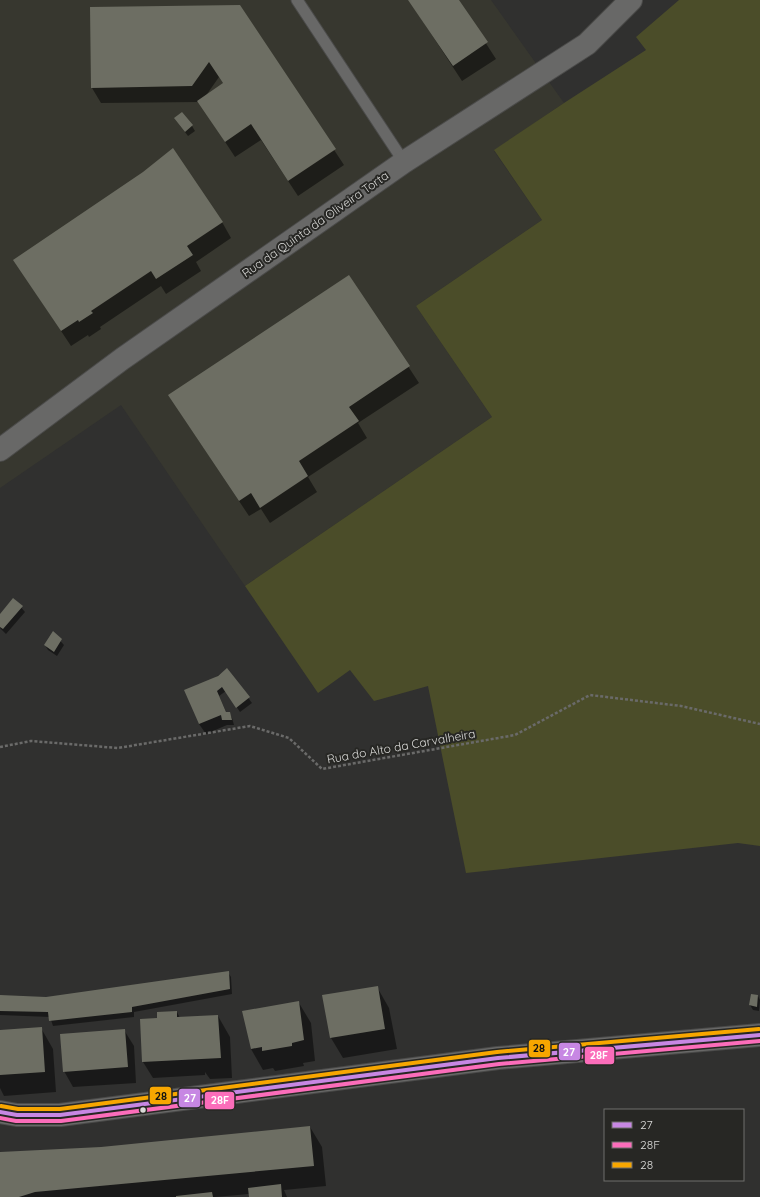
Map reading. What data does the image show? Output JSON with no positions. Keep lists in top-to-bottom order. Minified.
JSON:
{"streets":{"street":["Rua da Quinta da Oliveira Torta"],"path":["Rua do Alto da Carvalheira"]},"lines":["transit line 28","transit line 27","transit line 28F"],"legend":["27","28F","28"]}
